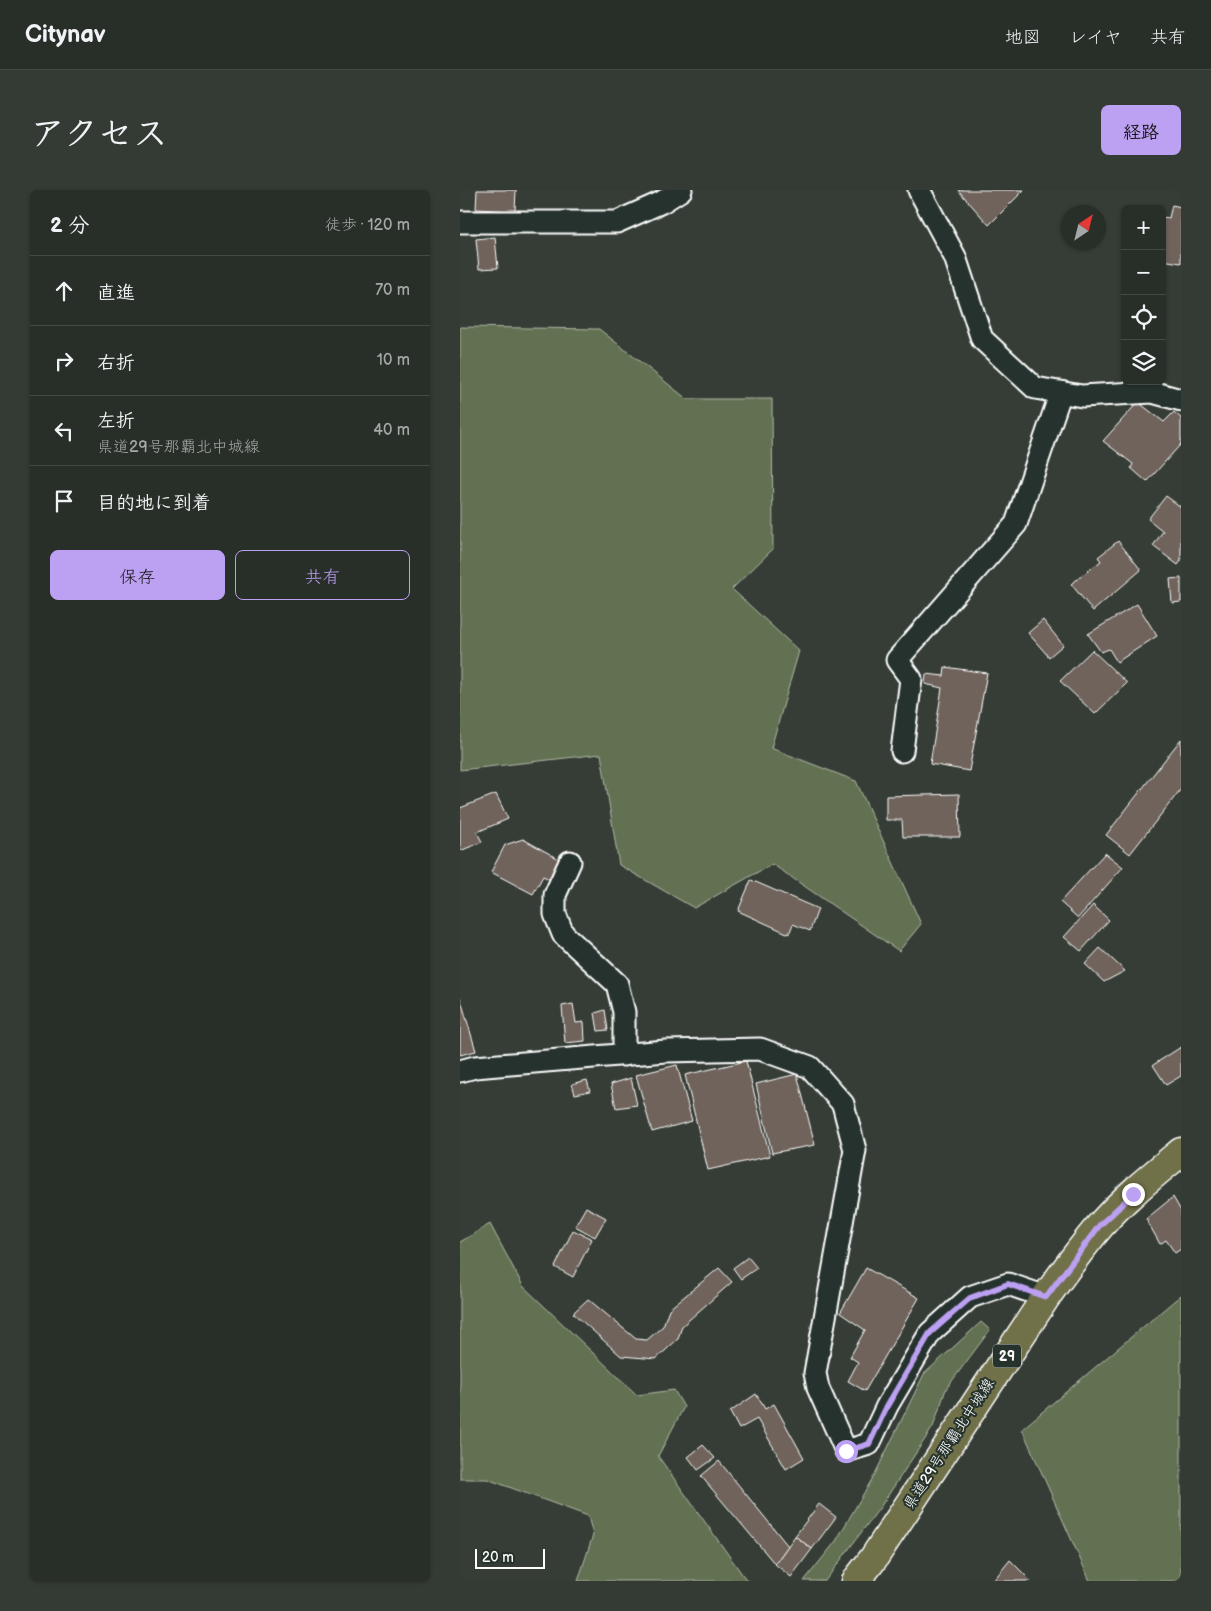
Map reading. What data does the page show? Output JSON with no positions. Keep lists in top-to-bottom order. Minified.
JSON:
{"streets":{"main road":["29","県道29号那覇北中城線"]},"scale_bar":"20 m","north":"top right","page":{"header":"Citynav","nav":["地図","レイヤ","共有"],"title":"アクセス","buttons":["経路",["保存","共有"]],"heading":["2 分","徒歩 · 120 m"],"map_buttons":["+","−"],"list":[["直進","70 m"],["右折","10 m"],["左折","県道29号那覇北中城線","40 m"],"目的地に到着"],"scale":"20 m"}}
